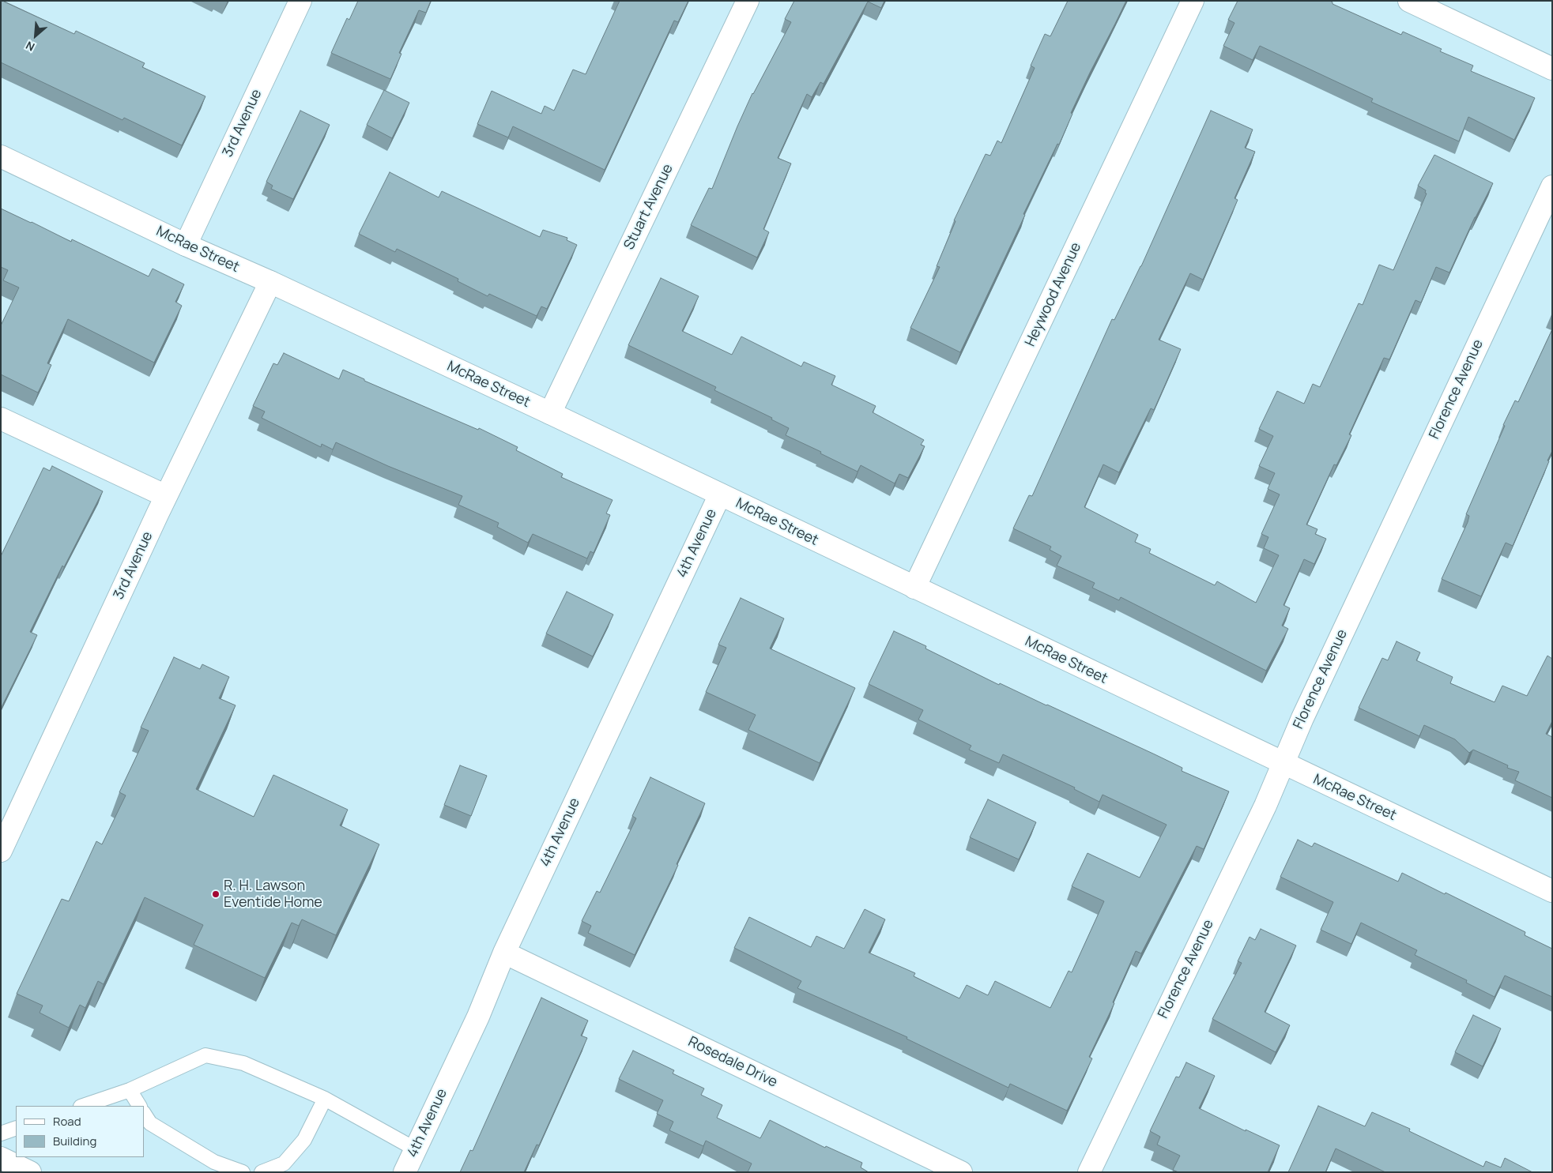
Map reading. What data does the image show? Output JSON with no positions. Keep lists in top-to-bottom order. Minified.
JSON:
{"streets":{"street":["3rd Avenue","Stuart Avenue","McRae Street","Heywood Avenue","Florence Avenue","4th Avenue","Rosedale Drive"]},"crossings":[["3rd Avenue","McRae Street"],["Stuart Avenue","McRae Street"],["McRae Street","Heywood Avenue"],["McRae Street","Florence Avenue"],["McRae Street","4th Avenue"],["4th Avenue","Rosedale Drive"]],"places":["R. H. Lawson Eventide Home"],"legend":["Road","Building"],"north":"bottom left"}
